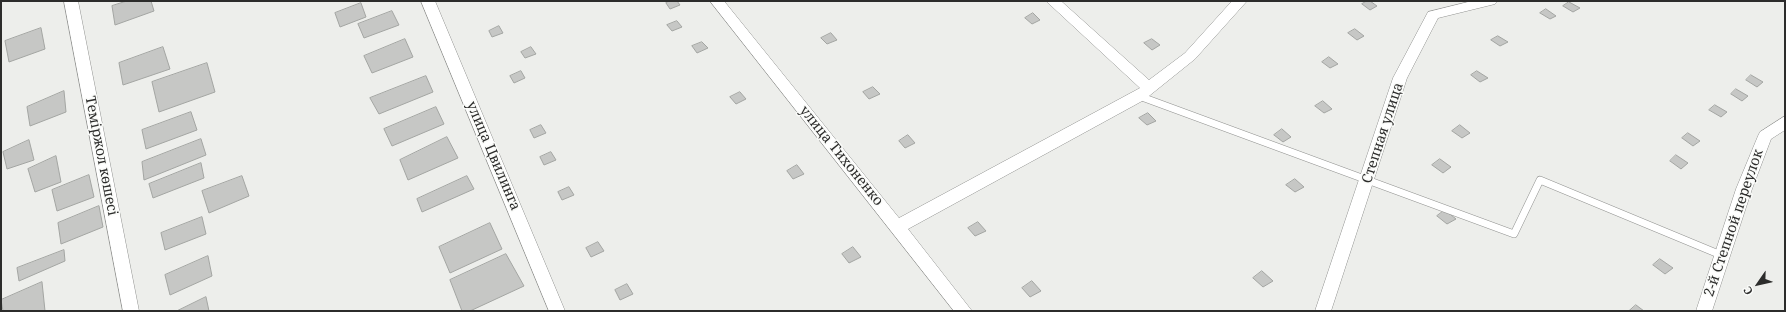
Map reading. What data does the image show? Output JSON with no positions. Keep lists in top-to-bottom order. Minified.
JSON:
{"streets":{"street":["Степная улица","Теміржол көшесі","улица Цвилинга","улица Тихоненко","2-й Степной переулок"]},"north":"bottom left"}
